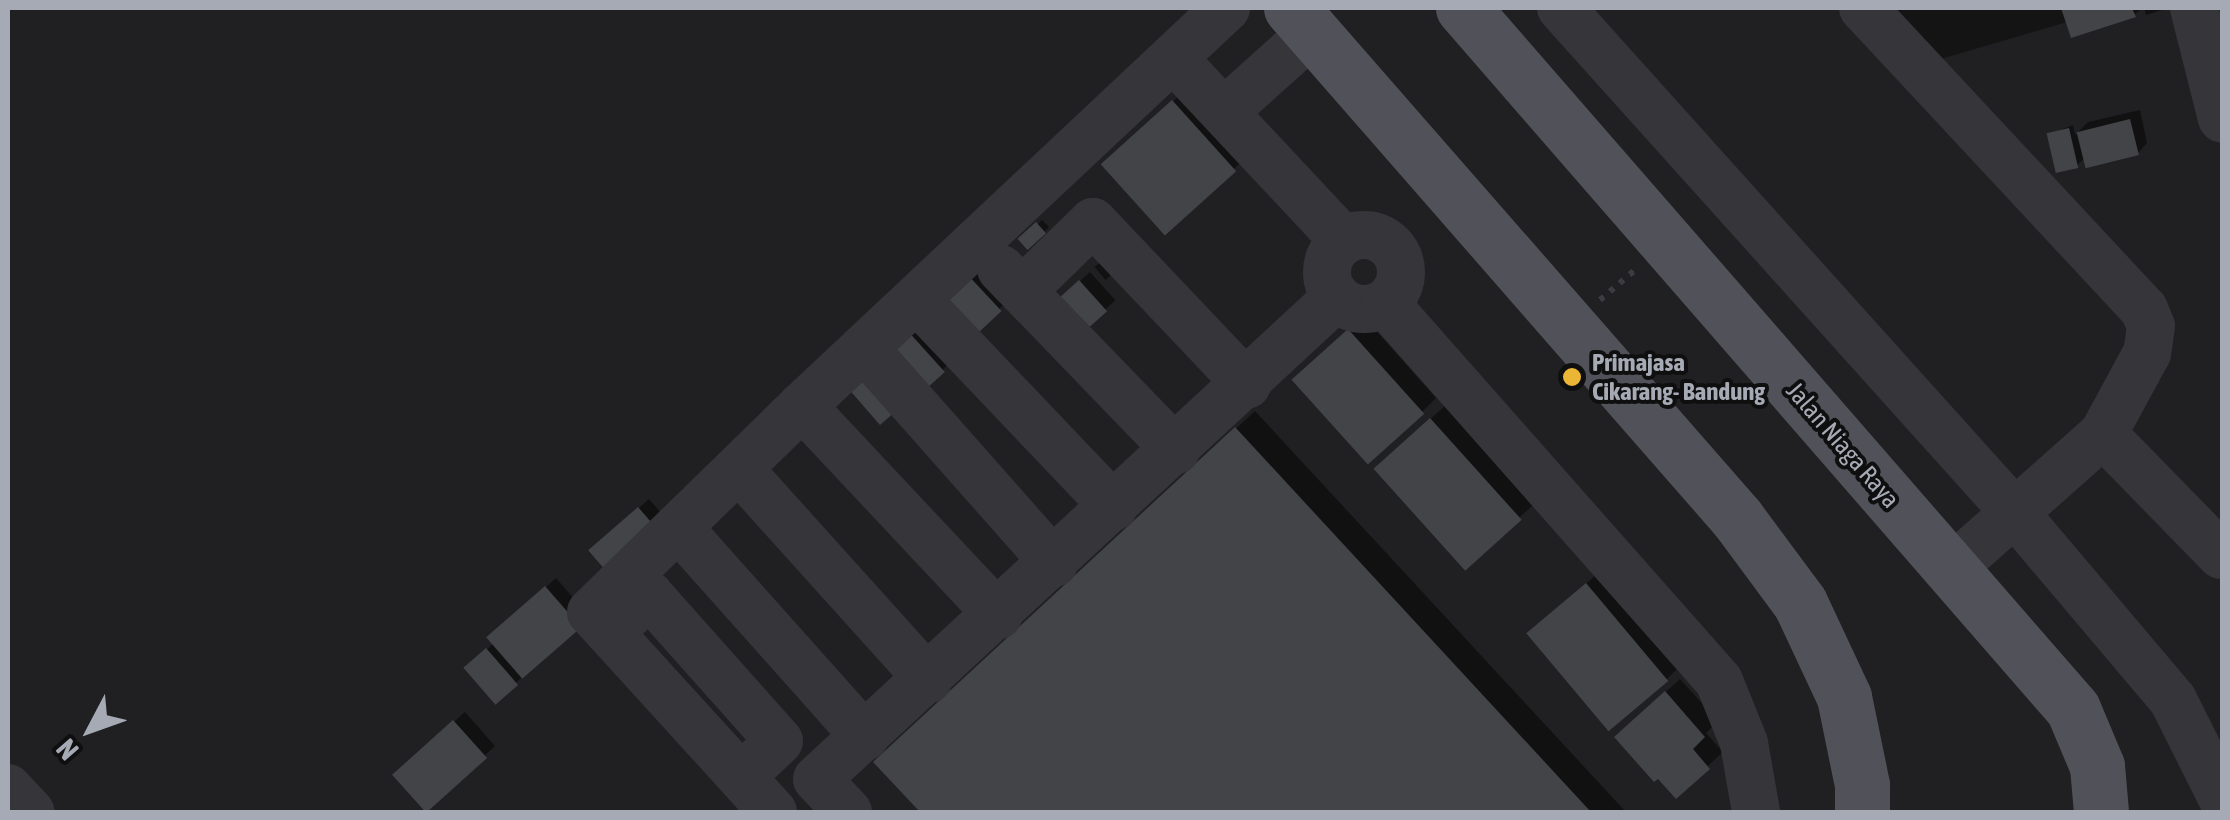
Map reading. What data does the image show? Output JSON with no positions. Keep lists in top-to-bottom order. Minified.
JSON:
{"streets":{"main road":["Jalan Niaga Raya"]},"places":["Primajasa Cikarang- Bandung"],"north":"bottom left"}
